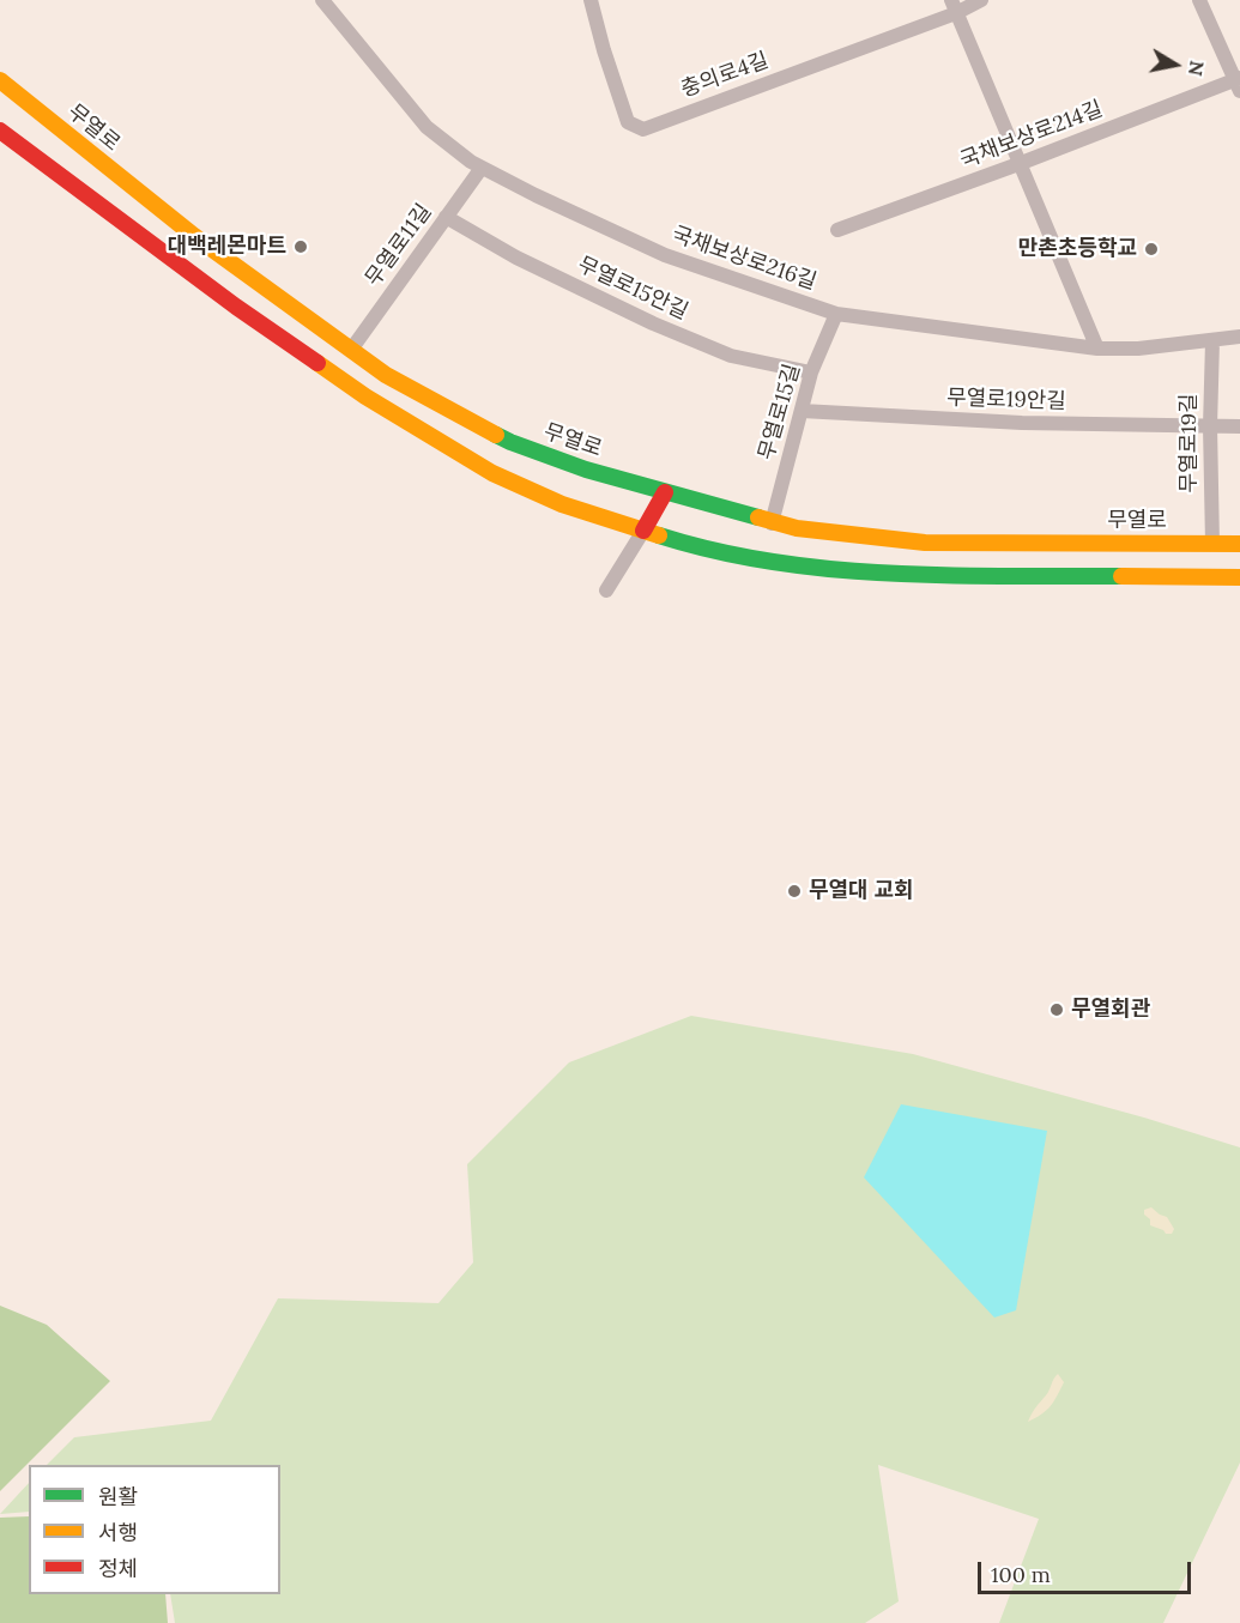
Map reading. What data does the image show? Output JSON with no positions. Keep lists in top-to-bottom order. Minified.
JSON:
{"streets":{"main road":["무열로"],"street":["충의로4길","국채보상로214길","무열로11길","국채보상로216길","무열로15안길","무열로19안길","무열로15길","무열로19길"]},"crossings":[["무열로","무열로11길"],["무열로","무열로15길"],["무열로","무열로19길"],["무열로11길","국채보상로216길"],["무열로11길","무열로15안길"],["국채보상로216길","무열로15길"],["국채보상로216길","무열로19길"],["무열로15안길","무열로15길"],["무열로19안길","무열로15길"],["무열로19안길","무열로19길"]],"places":["대백레몬마트","만촌초등학교","무열대 교회","무열회관"],"legend":["원활","서행","정체"],"scale_bar":"100 m","north":"right"}
